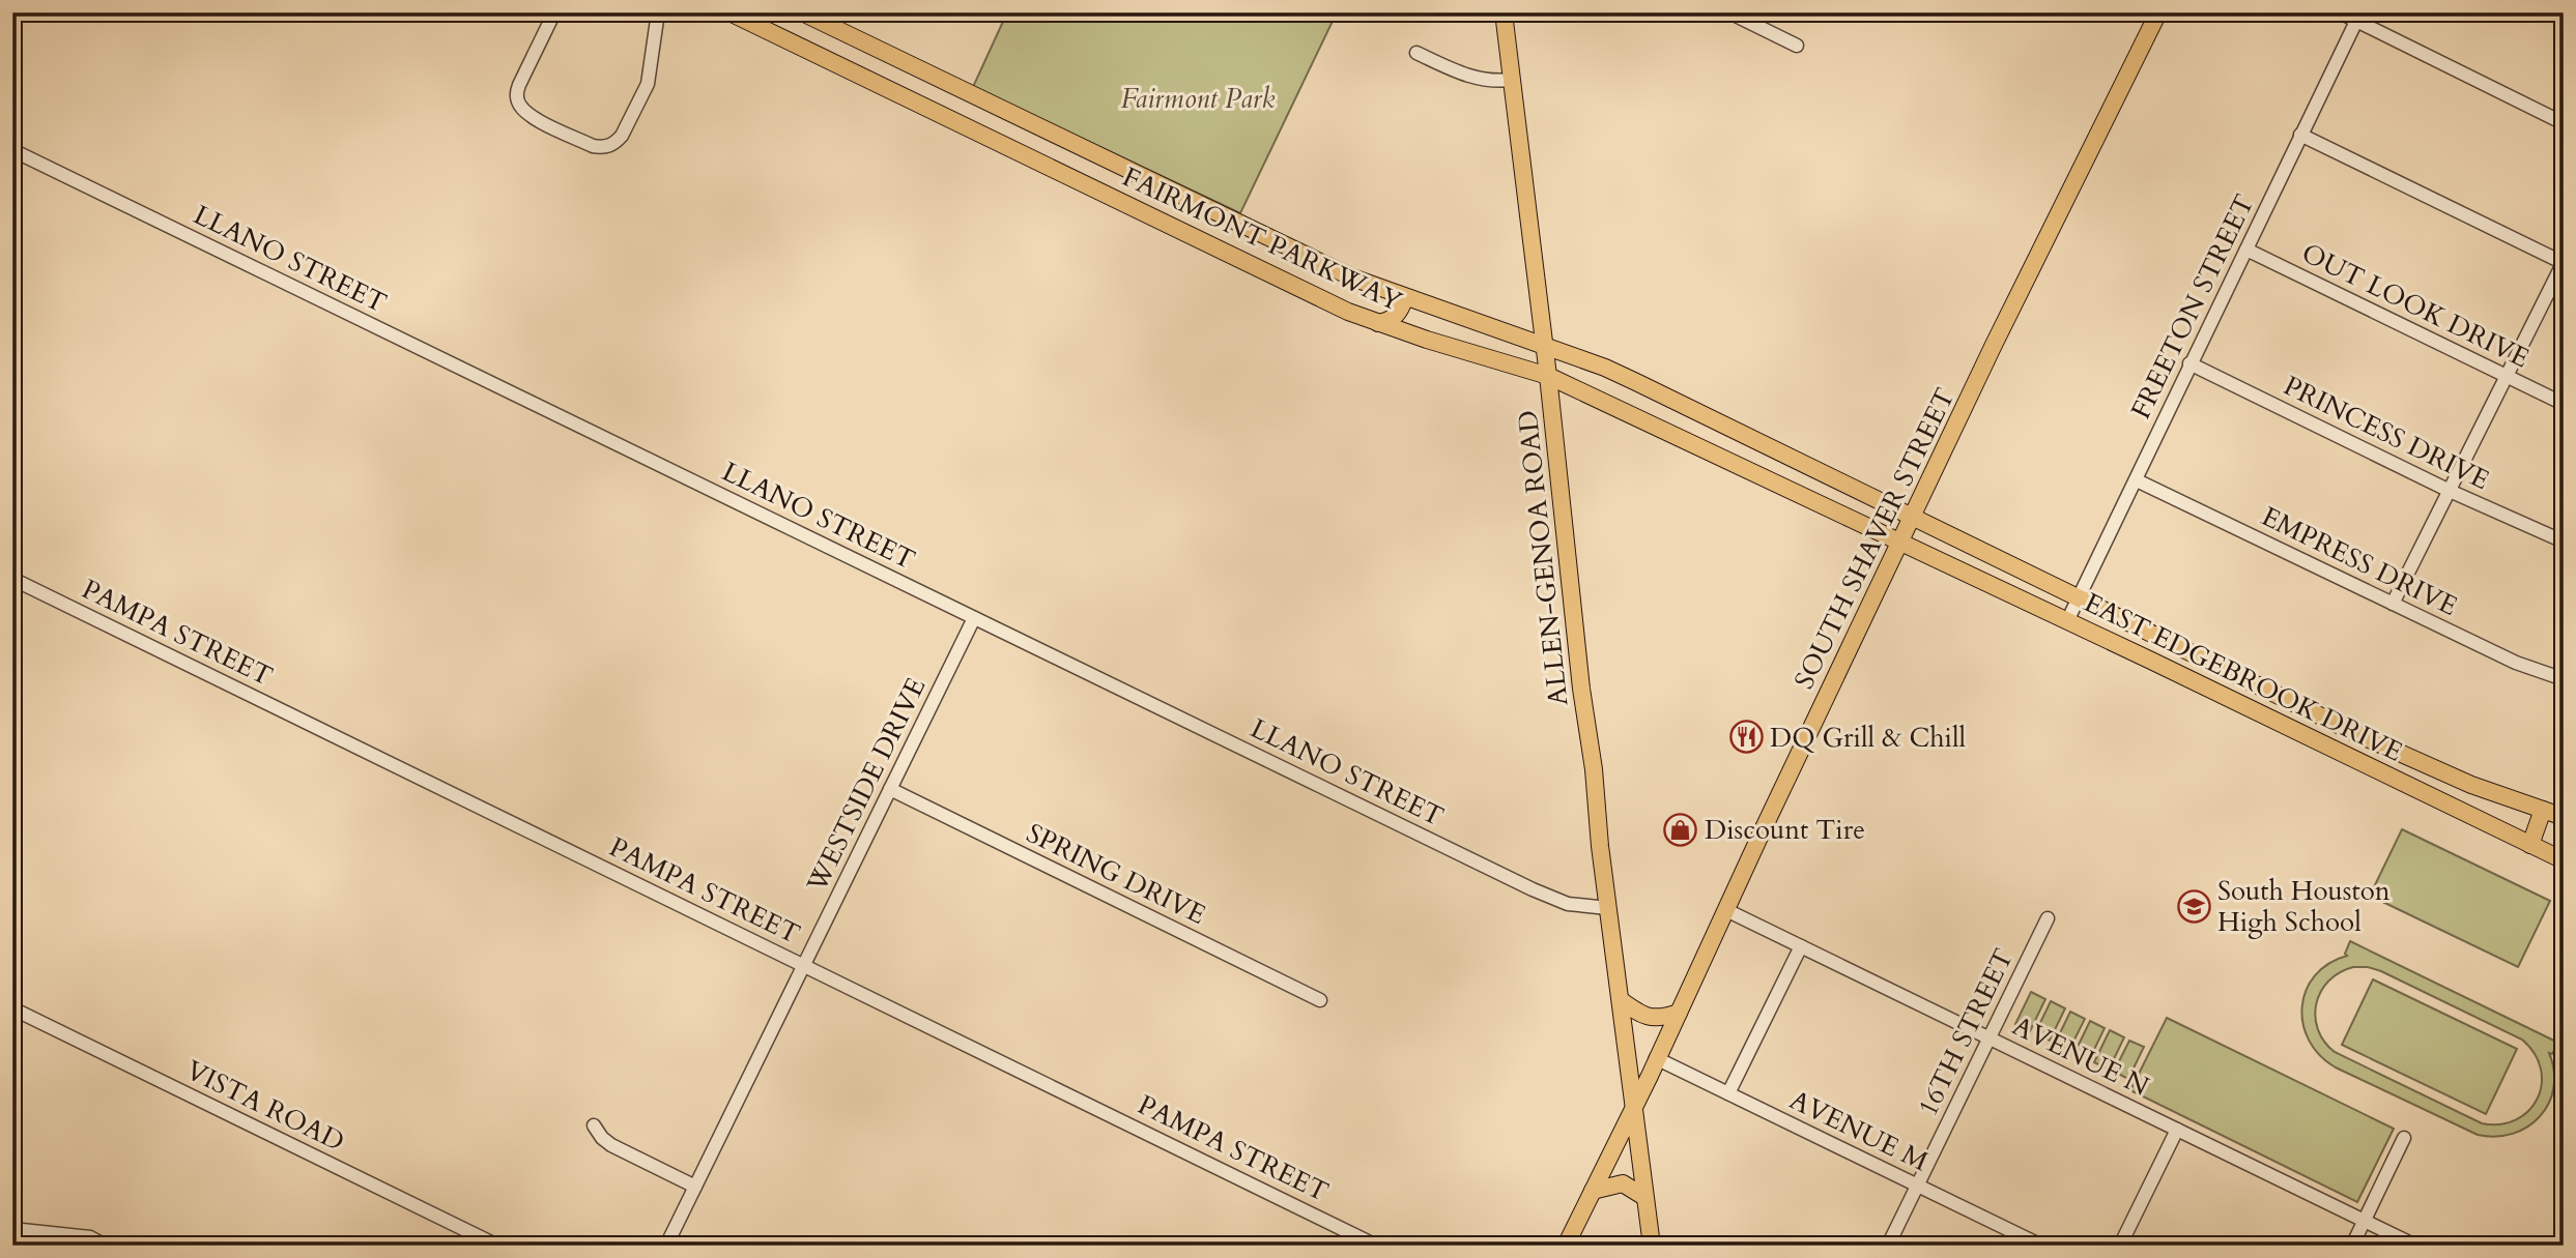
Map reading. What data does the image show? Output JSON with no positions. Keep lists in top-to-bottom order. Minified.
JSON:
{"streets":{"main road":["FAIRMONT PARKWAY","SOUTH SHAVER STREET","ALLEN-GENOA ROAD","EAST EDGEBROOK DRIVE"],"street":["LLANO STREET","OUT LOOK DRIVE","FREETON STREET","PRINCESS DRIVE","EMPRESS DRIVE","PAMPA STREET","WESTSIDE DRIVE","SPRING DRIVE","16TH STREET","AVENUE N","VISTA ROAD","AVENUE M"]},"crossings":[["FAIRMONT PARKWAY","SOUTH SHAVER STREET"],["FAIRMONT PARKWAY","ALLEN-GENOA ROAD"],["FAIRMONT PARKWAY","EAST EDGEBROOK DRIVE"],["LLANO STREET","ALLEN-GENOA ROAD"],["LLANO STREET","WESTSIDE DRIVE"],["OUT LOOK DRIVE","FREETON STREET"],["FREETON STREET","PRINCESS DRIVE"],["FREETON STREET","EMPRESS DRIVE"],["FREETON STREET","EAST EDGEBROOK DRIVE"],["SOUTH SHAVER STREET","ALLEN-GENOA ROAD"],["SOUTH SHAVER STREET","EAST EDGEBROOK DRIVE"],["SOUTH SHAVER STREET","AVENUE N"],["SOUTH SHAVER STREET","AVENUE M"],["PAMPA STREET","WESTSIDE DRIVE"],["WESTSIDE DRIVE","SPRING DRIVE"],["16TH STREET","AVENUE N"],["16TH STREET","AVENUE M"]],"parks":["Fairmont Park"],"places":{"restaurant":["DQ Grill & Chill"],"shop":["Discount Tire"],"school or university":["South Houston High School"]}}
